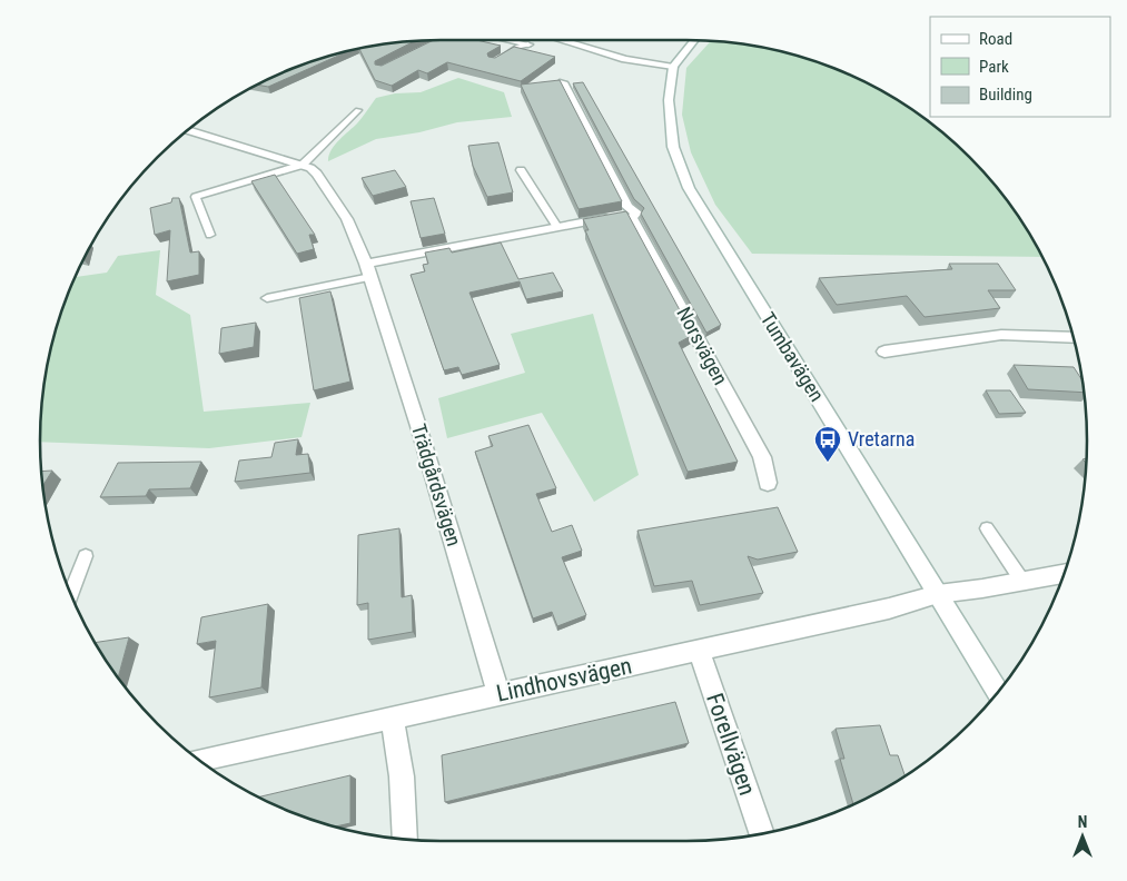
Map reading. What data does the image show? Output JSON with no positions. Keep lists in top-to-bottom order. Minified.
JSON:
{"streets":{"street":["Norsvägen","Tumbavägen","Trädgårdsvägen","Lindhovsvägen","Forellvägen"]},"crossings":[["Tumbavägen","Lindhovsvägen"],["Trädgårdsvägen","Lindhovsvägen"],["Lindhovsvägen","Forellvägen"]],"places":{"bus stop":["Vretarna"]},"legend":["Road","Park","Building"],"north":"top"}
